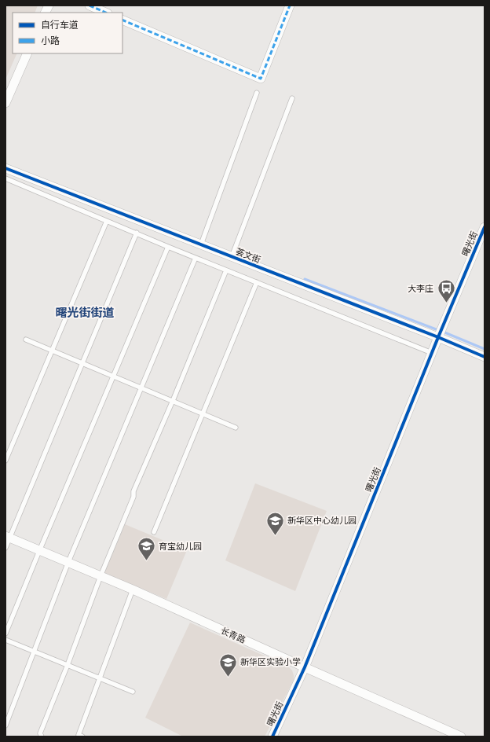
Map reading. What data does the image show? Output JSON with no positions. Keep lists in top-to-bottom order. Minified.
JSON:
{"streets":{"street":["曙光街","荟文街","长青路"]},"crossings":[["曙光街","荟文街"],["曙光街","长青路"]],"districts":["曙光街街道"],"places":{"bus stop":["大李庄"],"school or university":["新华区中心幼儿园","育宝幼儿园","新华区实验小学"]},"legend":["自行车道","小路"]}
